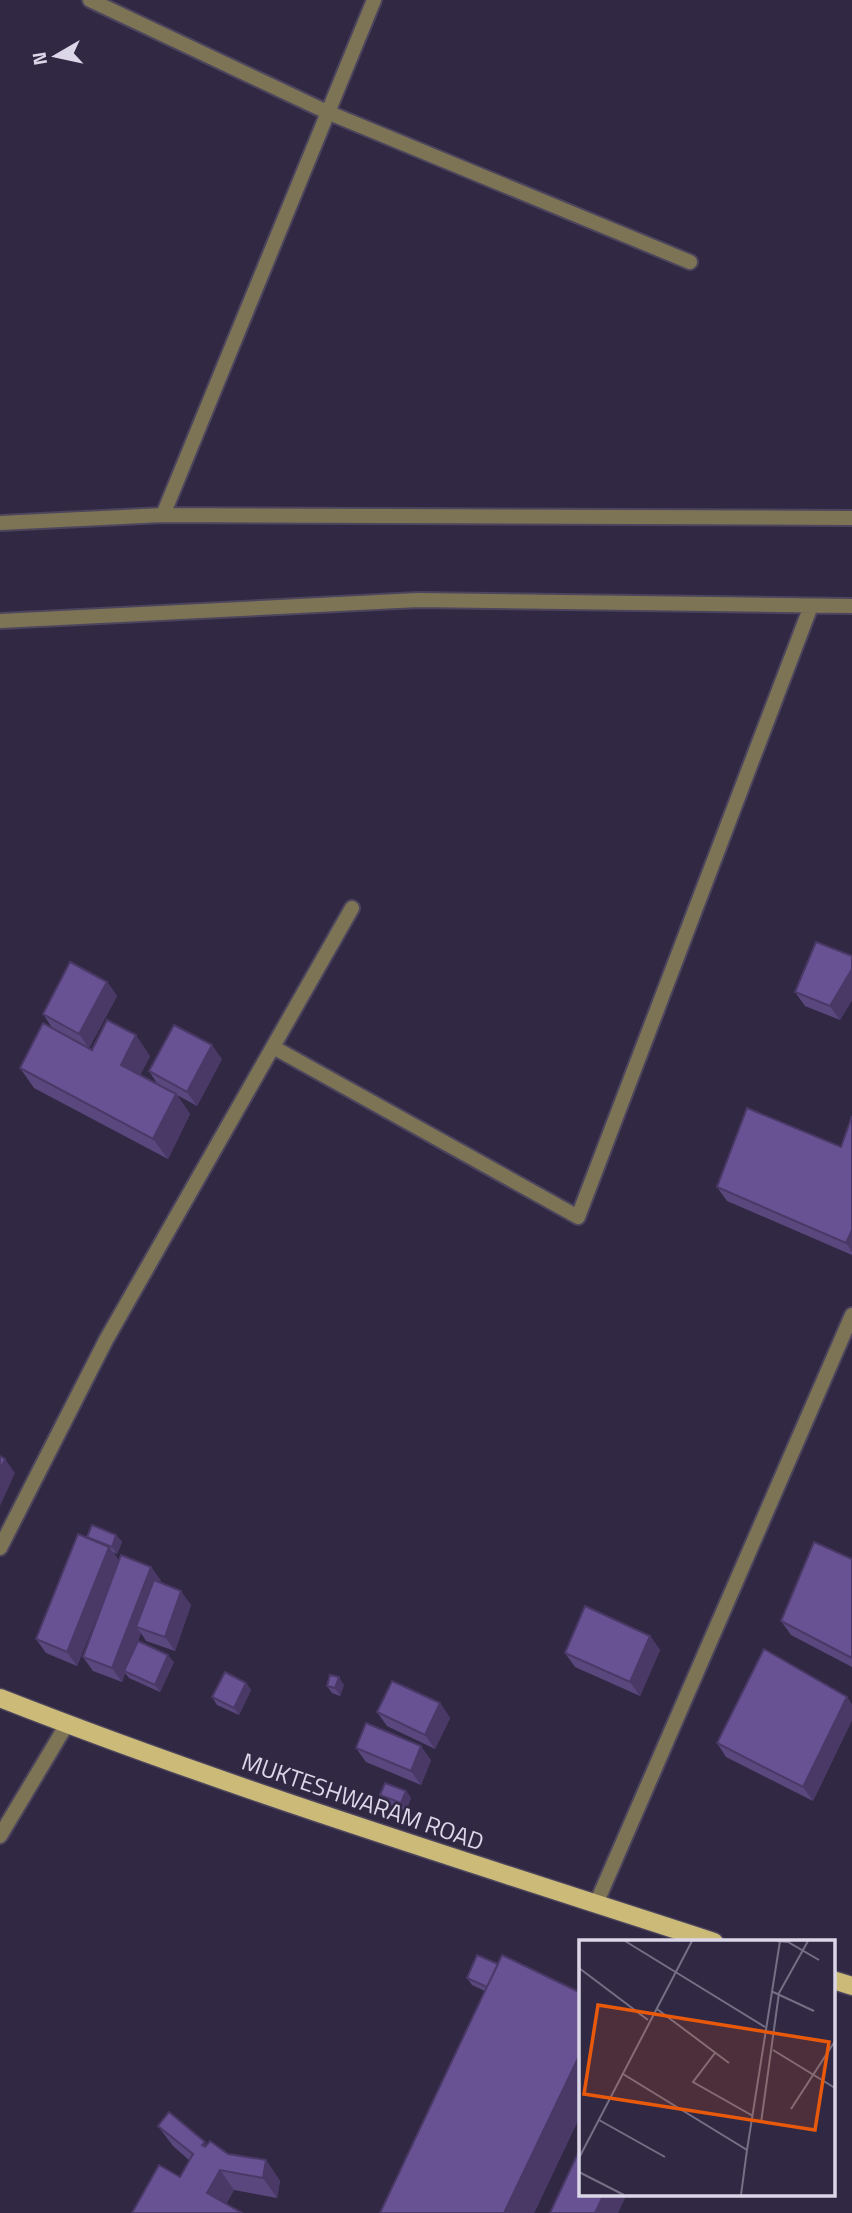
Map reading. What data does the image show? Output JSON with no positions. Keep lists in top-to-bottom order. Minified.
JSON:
{"streets":{"main road":["MUKTESHWARAM ROAD"]},"north":"left"}
